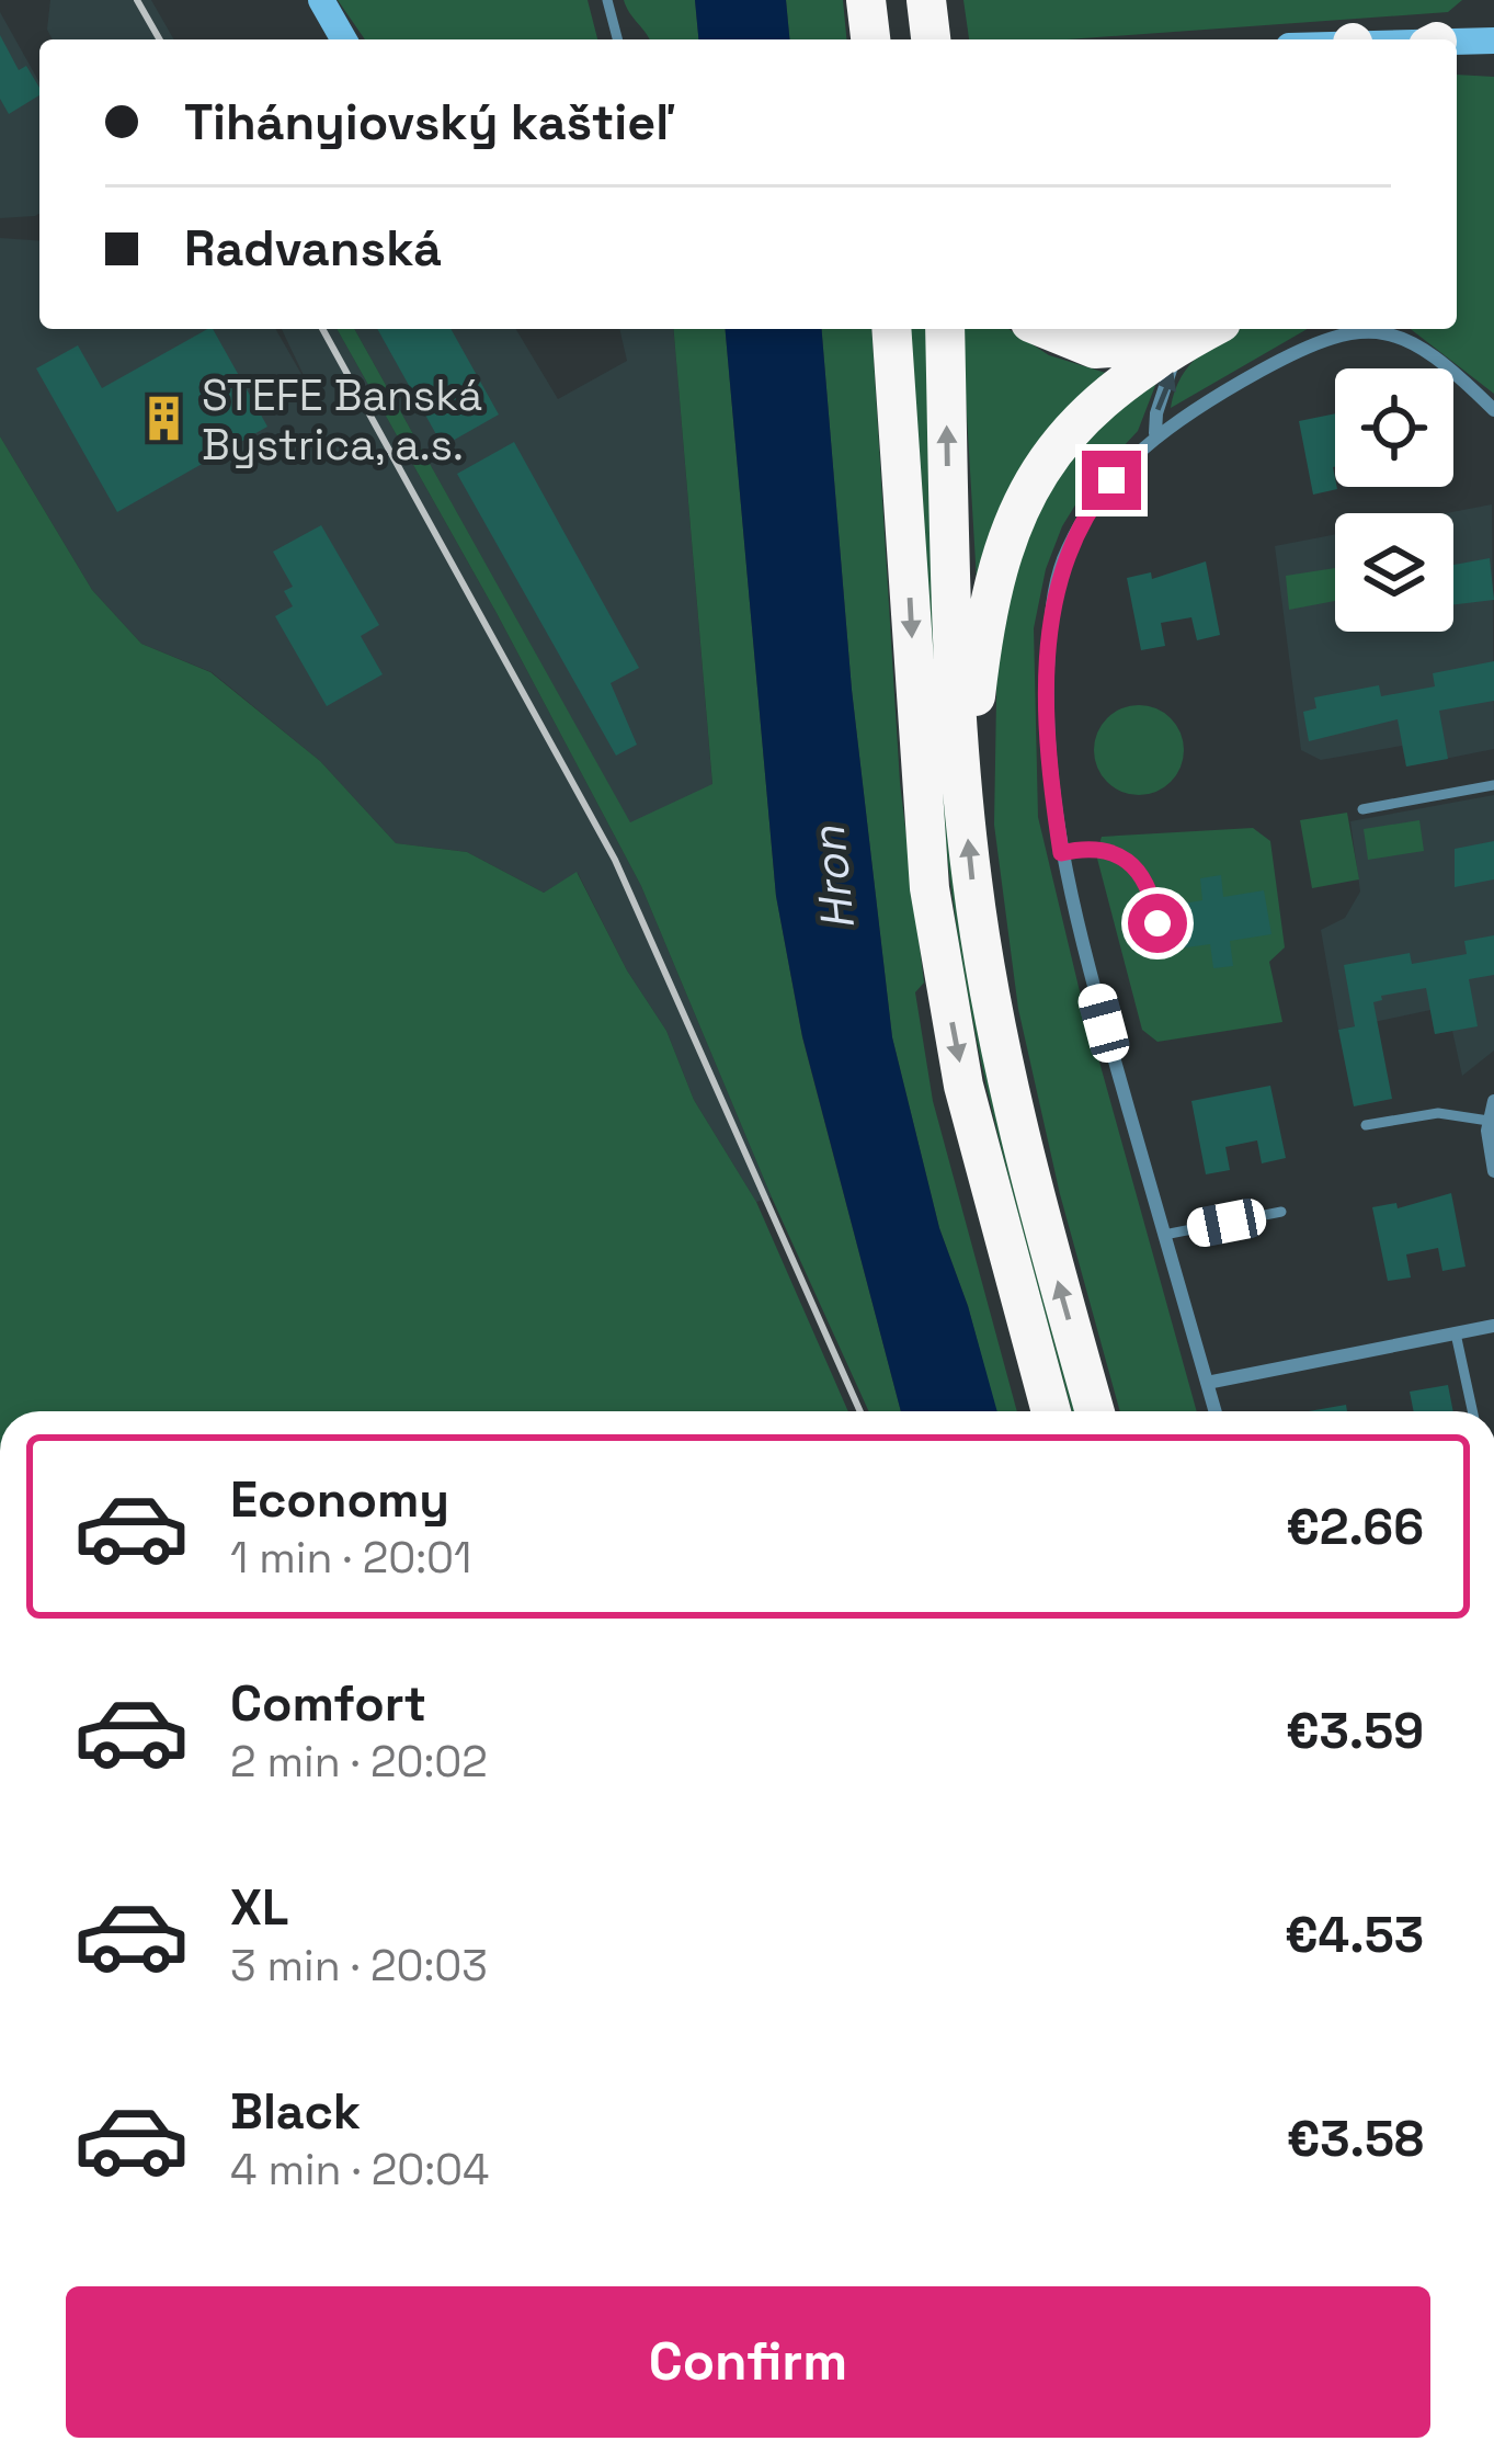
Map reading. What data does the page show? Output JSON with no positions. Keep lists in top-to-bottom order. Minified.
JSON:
{"water":["Hron"],"places":{"building":["STEFE Banská Bystrica, a.s."]},"page":{"banner":["Tihányiovský kaštieľ","Radvanská"],"list":[{"name":"Economy","note":"1 min · 20:01","value":"€2.66"},{"name":"Comfort","note":"2 min · 20:02","value":"€3.59"},{"name":"XL","note":"3 min · 20:03","value":"€4.53"},{"name":"Black","note":"4 min · 20:04","value":"€3.58"}],"buttons":"Confirm"}}
